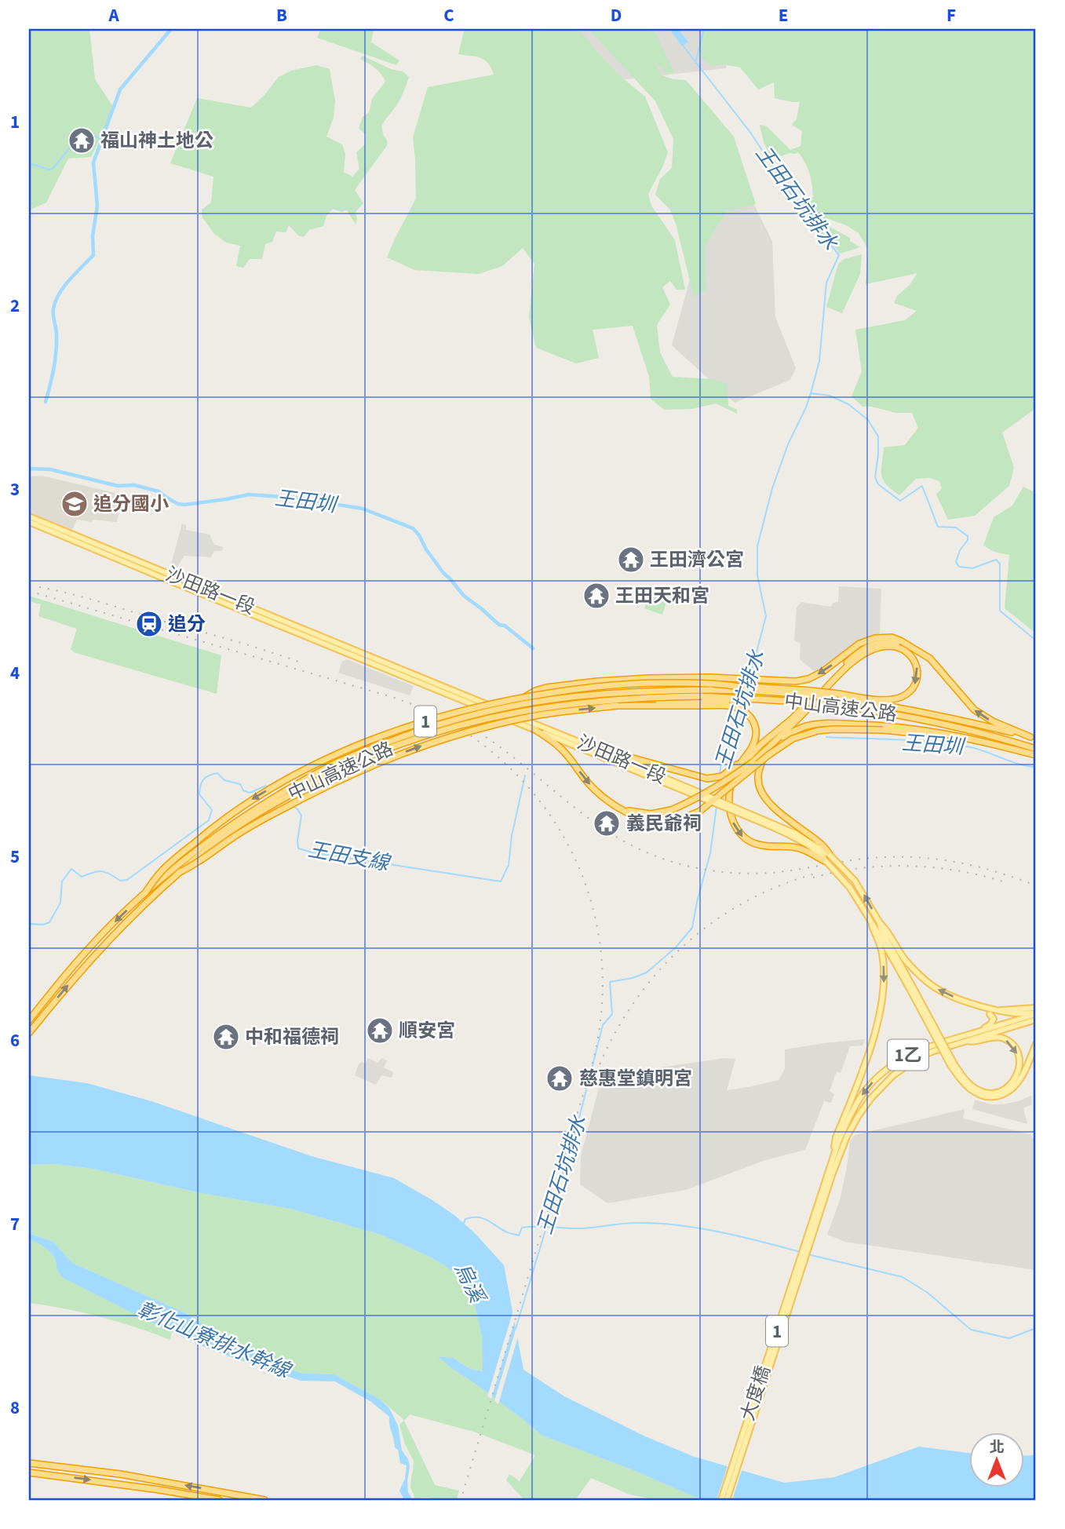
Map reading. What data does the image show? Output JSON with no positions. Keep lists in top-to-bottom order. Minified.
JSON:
{"streets":{"highway":["中山高速公路","1"],"main road":["沙田路一段","1乙","大度橋"]},"crossings":[["沙田路一段","1"],["沙田路一段","1乙"],["沙田路一段","大度橋"],["1","1乙"],["1","大度橋"],["1乙","大度橋"]],"water":["王田石坑排水","王田圳","王田支線","烏溪","彰化山寮排水幹線"],"places":{"temple":["福山神土地公","王田濟公宮","王田天和宮","義民爺祠","順安宮","中和福德祠","慈惠堂鎮明宮"],"school or university":["追分國小"],"station":["追分"]},"north":"top","grid":{"columns":["A","B","C","D","E","F"],"rows":["1","2","3","4","5","6","7","8"]}}
